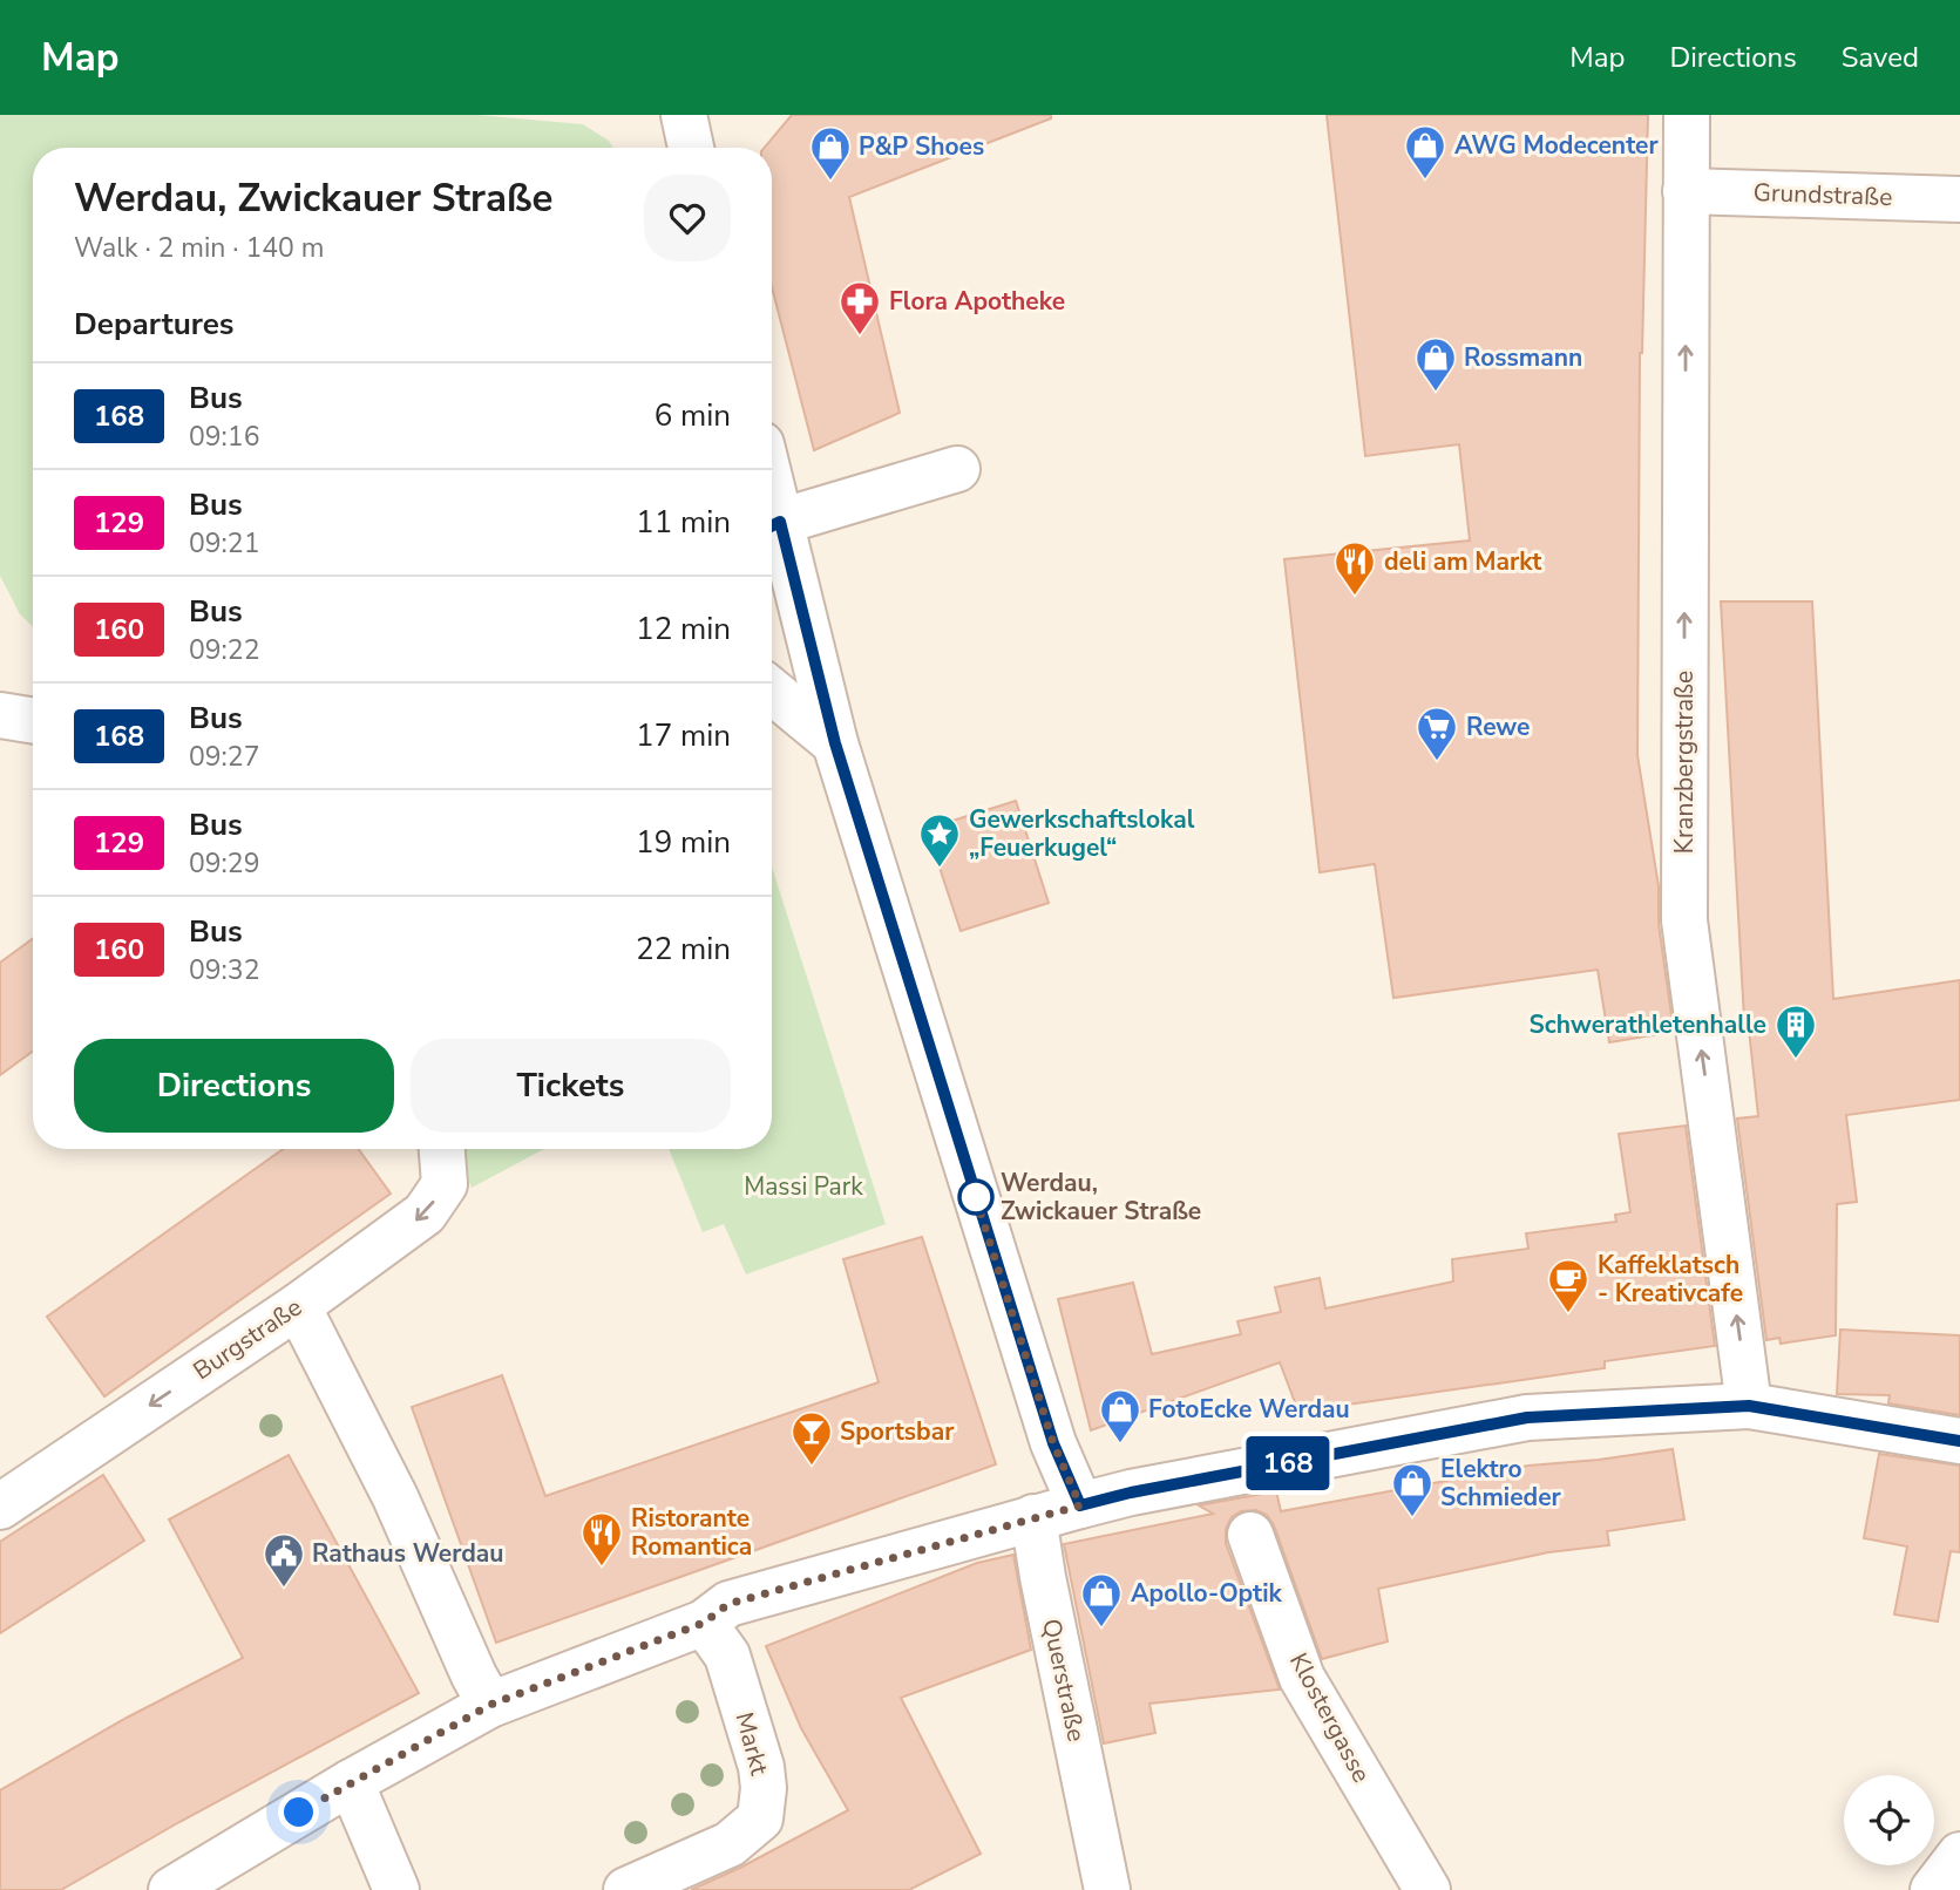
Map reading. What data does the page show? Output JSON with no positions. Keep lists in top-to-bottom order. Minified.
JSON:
{"streets":{"street":["Grundstraße","Kranzbergstraße","Burgstraße","Querstraße","Klostergasse","Markt"]},"crossings":[["Grundstraße","Kranzbergstraße"]],"one_way":["Kranzbergstraße","Burgstraße"],"parks":["Massi Park"],"places":{"shop":["AWG Modecenter","P&P Shoes","Rossmann","FotoEcke Werdau","Elektro Schmieder","Apollo-Optik"],"pharmacy":["Flora Apotheke"],"restaurant":["deli am Markt","Ristorante Romantica"],"supermarket":["Rewe"],"place":["Gewerkschaftslokal „Feuerkugel“"],"building":["Schwerathletenhalle"],"other":["Werdau, Zwickauer Straße"],"cafe":["Kaffeklatsch - Kreativcafe"],"bar":["Sportsbar"],"public building":["Rathaus Werdau"]},"lines":["bus line 168"],"page":{"header":"Map","nav":["Map","Directions","Saved"],"on_map":"168","heading":[["Werdau, Zwickauer Straße","Walk · 2 min · 140 m"],"Departures"],"list":[{"mark":"168","name":"Bus","note":"09:16","value":"6 min"},{"mark":"129","name":"Bus","note":"09:21","value":"11 min"},{"mark":"160","name":"Bus","note":"09:22","value":"12 min"},{"mark":"168","name":"Bus","note":"09:27","value":"17 min"},{"mark":"129","name":"Bus","note":"09:29","value":"19 min"},{"mark":"160","name":"Bus","note":"09:32","value":"22 min"}],"buttons":["Directions","Tickets"]}}
